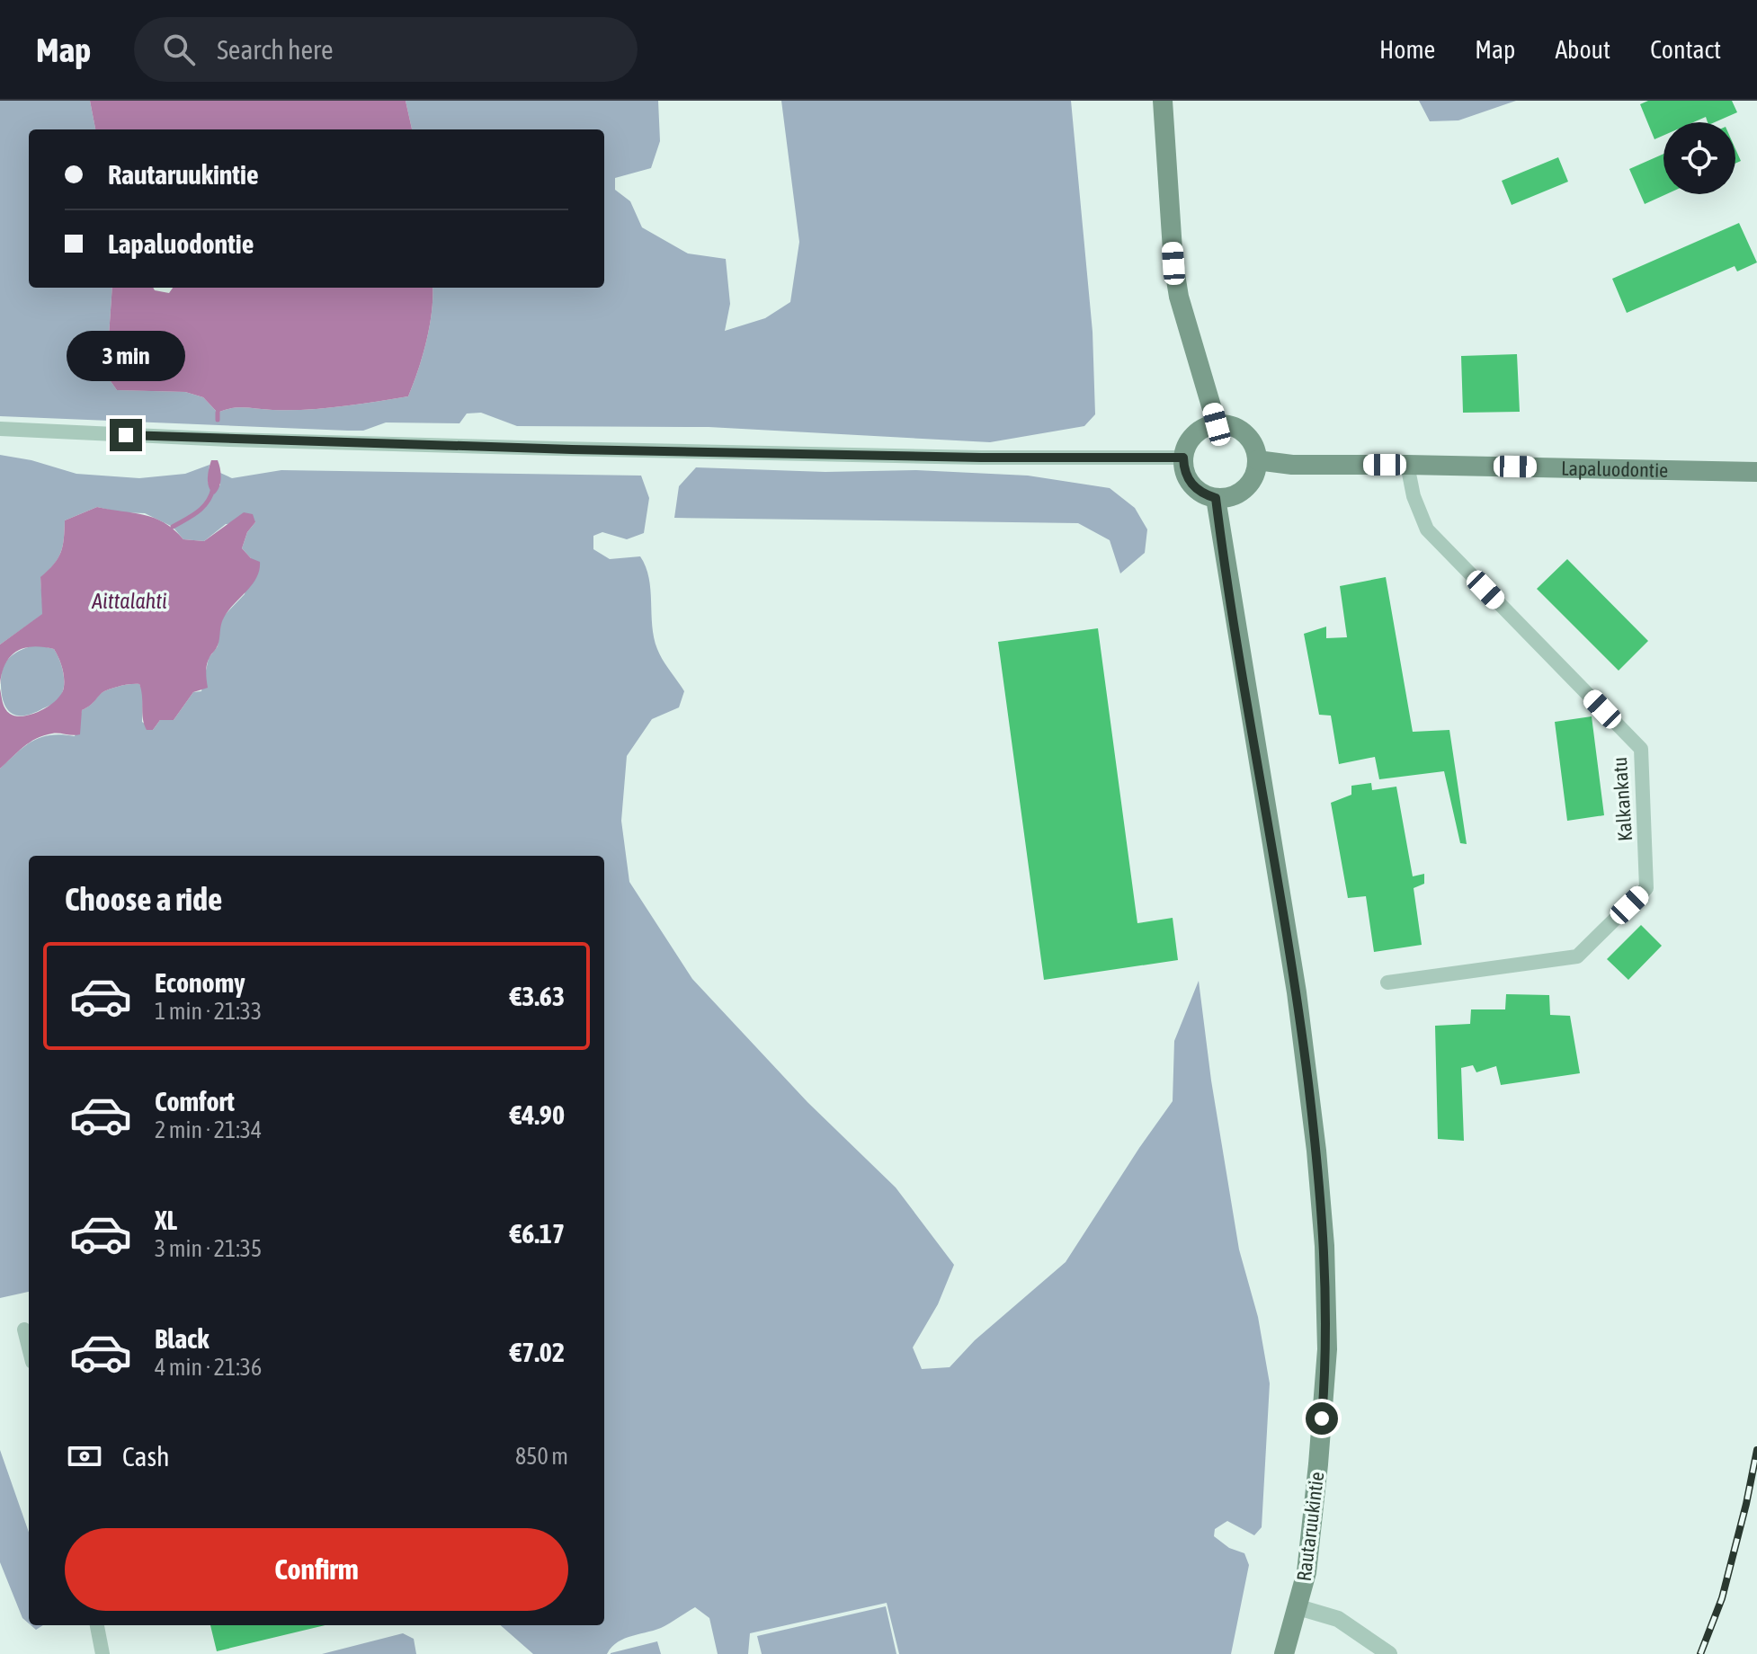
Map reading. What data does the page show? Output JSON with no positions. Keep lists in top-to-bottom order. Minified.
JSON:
{"streets":{"main road":["Lapaluodontie","Rautaruukintie"],"street":["Kalkankatu"]},"crossings":[["Lapaluodontie","Kalkankatu"],["Lapaluodontie","Rautaruukintie"]],"water":["Aittalahti"],"page":{"header":"Map","search":"Search here","nav":["Home","Map","About","Contact"],"banner":["Rautaruukintie","Lapaluodontie"],"bubble":"3 min","heading":"Choose a ride","list":[{"name":"Economy","note":"1 min · 21:33","value":"€3.63"},{"name":"Comfort","note":"2 min · 21:34","value":"€4.90"},{"name":"XL","note":"3 min · 21:35","value":"€6.17"},{"name":"Black","note":"4 min · 21:36","value":"€7.02"}],"pay":["Cash","850 m"],"buttons":"Confirm"}}
